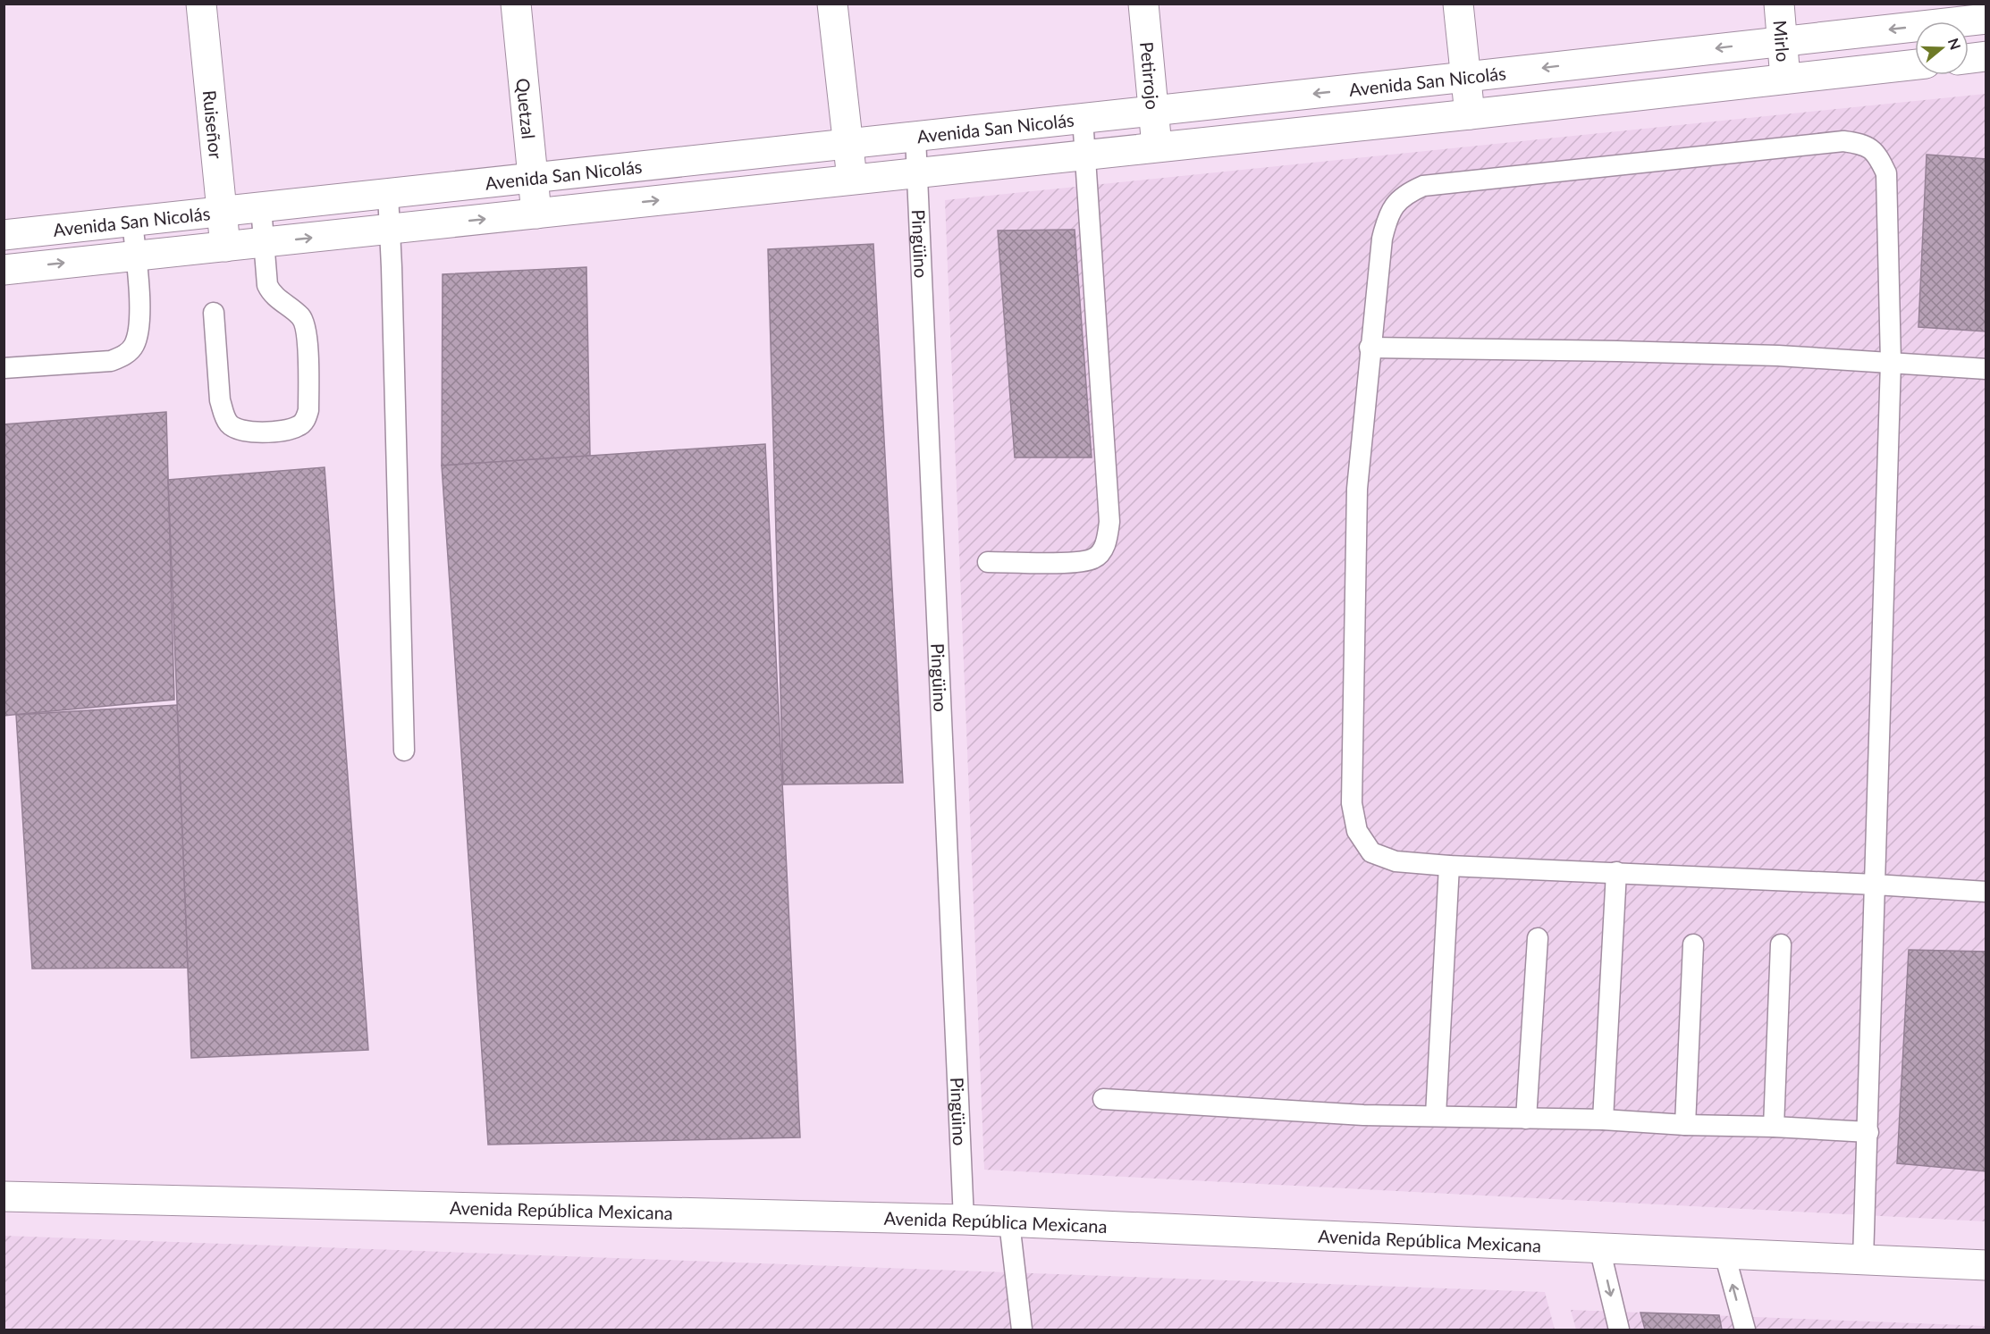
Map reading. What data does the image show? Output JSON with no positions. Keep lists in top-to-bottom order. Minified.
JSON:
{"streets":{"street":["Mirlo","Petirrojo","Avenida San Nicolás","Quetzal","Ruiseñor","Avenida República Mexicana"],"lane":["Pingüino"]},"crossings":[["Mirlo","Avenida San Nicolás"],["Petirrojo","Avenida San Nicolás"],["Avenida San Nicolás","Quetzal"],["Avenida San Nicolás","Ruiseñor"],["Avenida San Nicolás","Pingüino"],["Pingüino","Avenida República Mexicana"]],"north":"right"}
